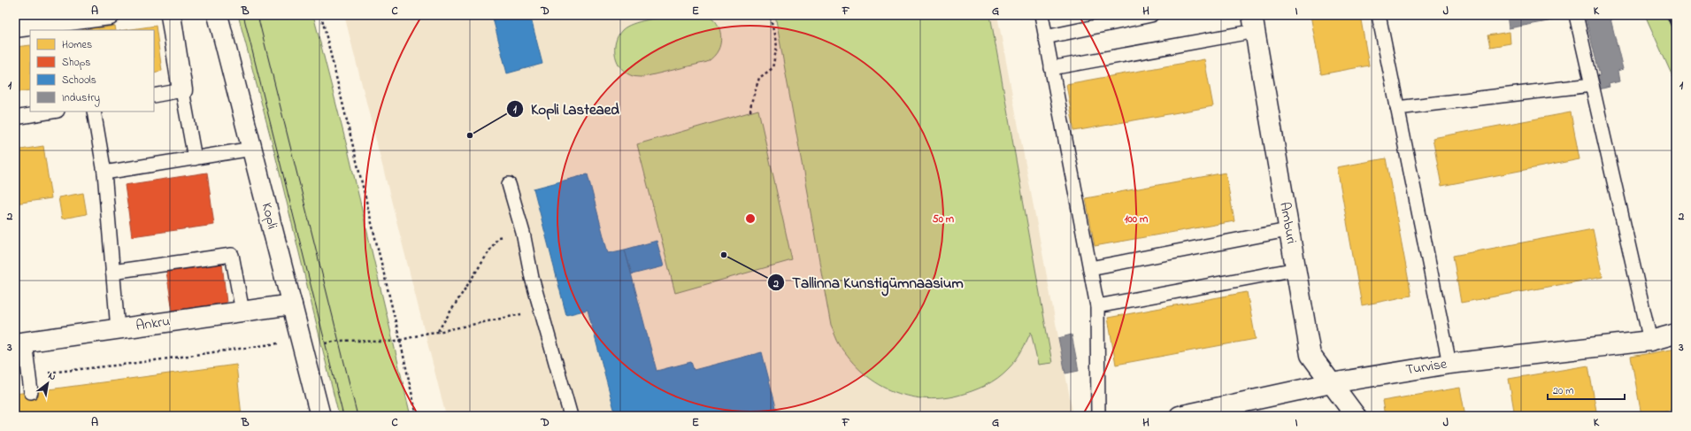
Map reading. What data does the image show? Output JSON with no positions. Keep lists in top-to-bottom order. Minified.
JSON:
{"streets":{"street":["Kopli","Amburi","Ankru","Turvise"]},"crossings":[["Kopli","Ankru"],["Amburi","Turvise"]],"places":["Kopli Lasteaed","Tallinna Kunstigümnaasium"],"legend":["Homes","Shops","Schools","Industry"],"scale_bar":"20 m","north":"top right","grid":{"columns":["A","B","C","D","E","F","G","H","I","J","K"],"rows":["1","2","3"]},"rings":["50 m","100 m"]}
